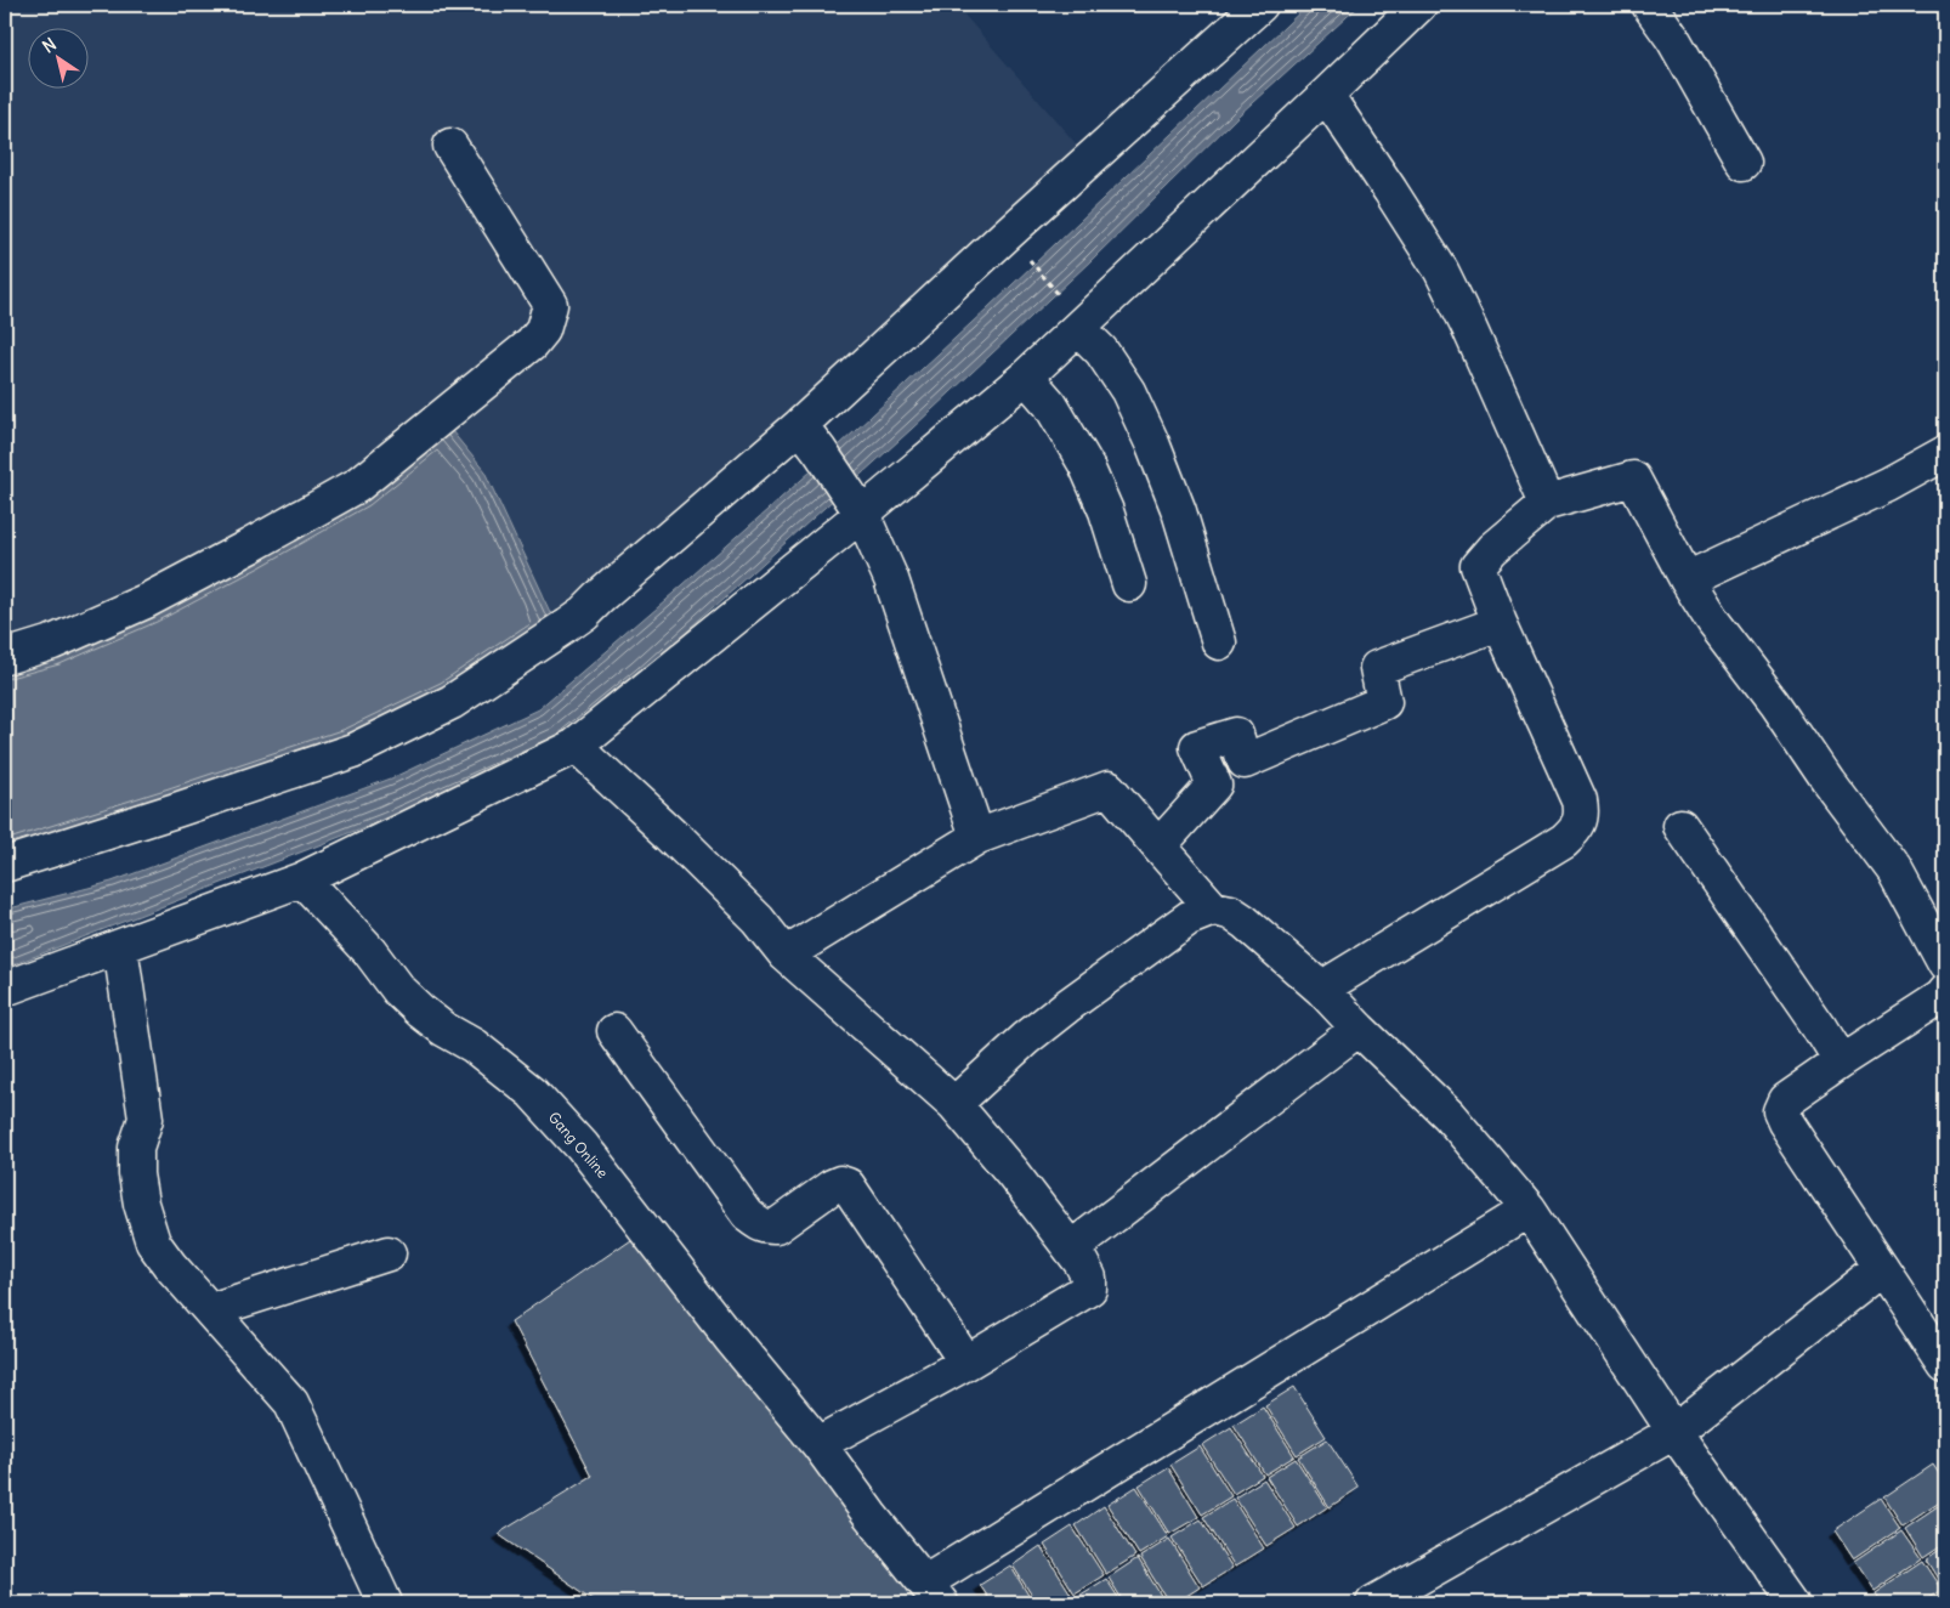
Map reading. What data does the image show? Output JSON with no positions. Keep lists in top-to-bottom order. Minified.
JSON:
{"streets":{"street":["Gang Online"]},"north":"top left"}
